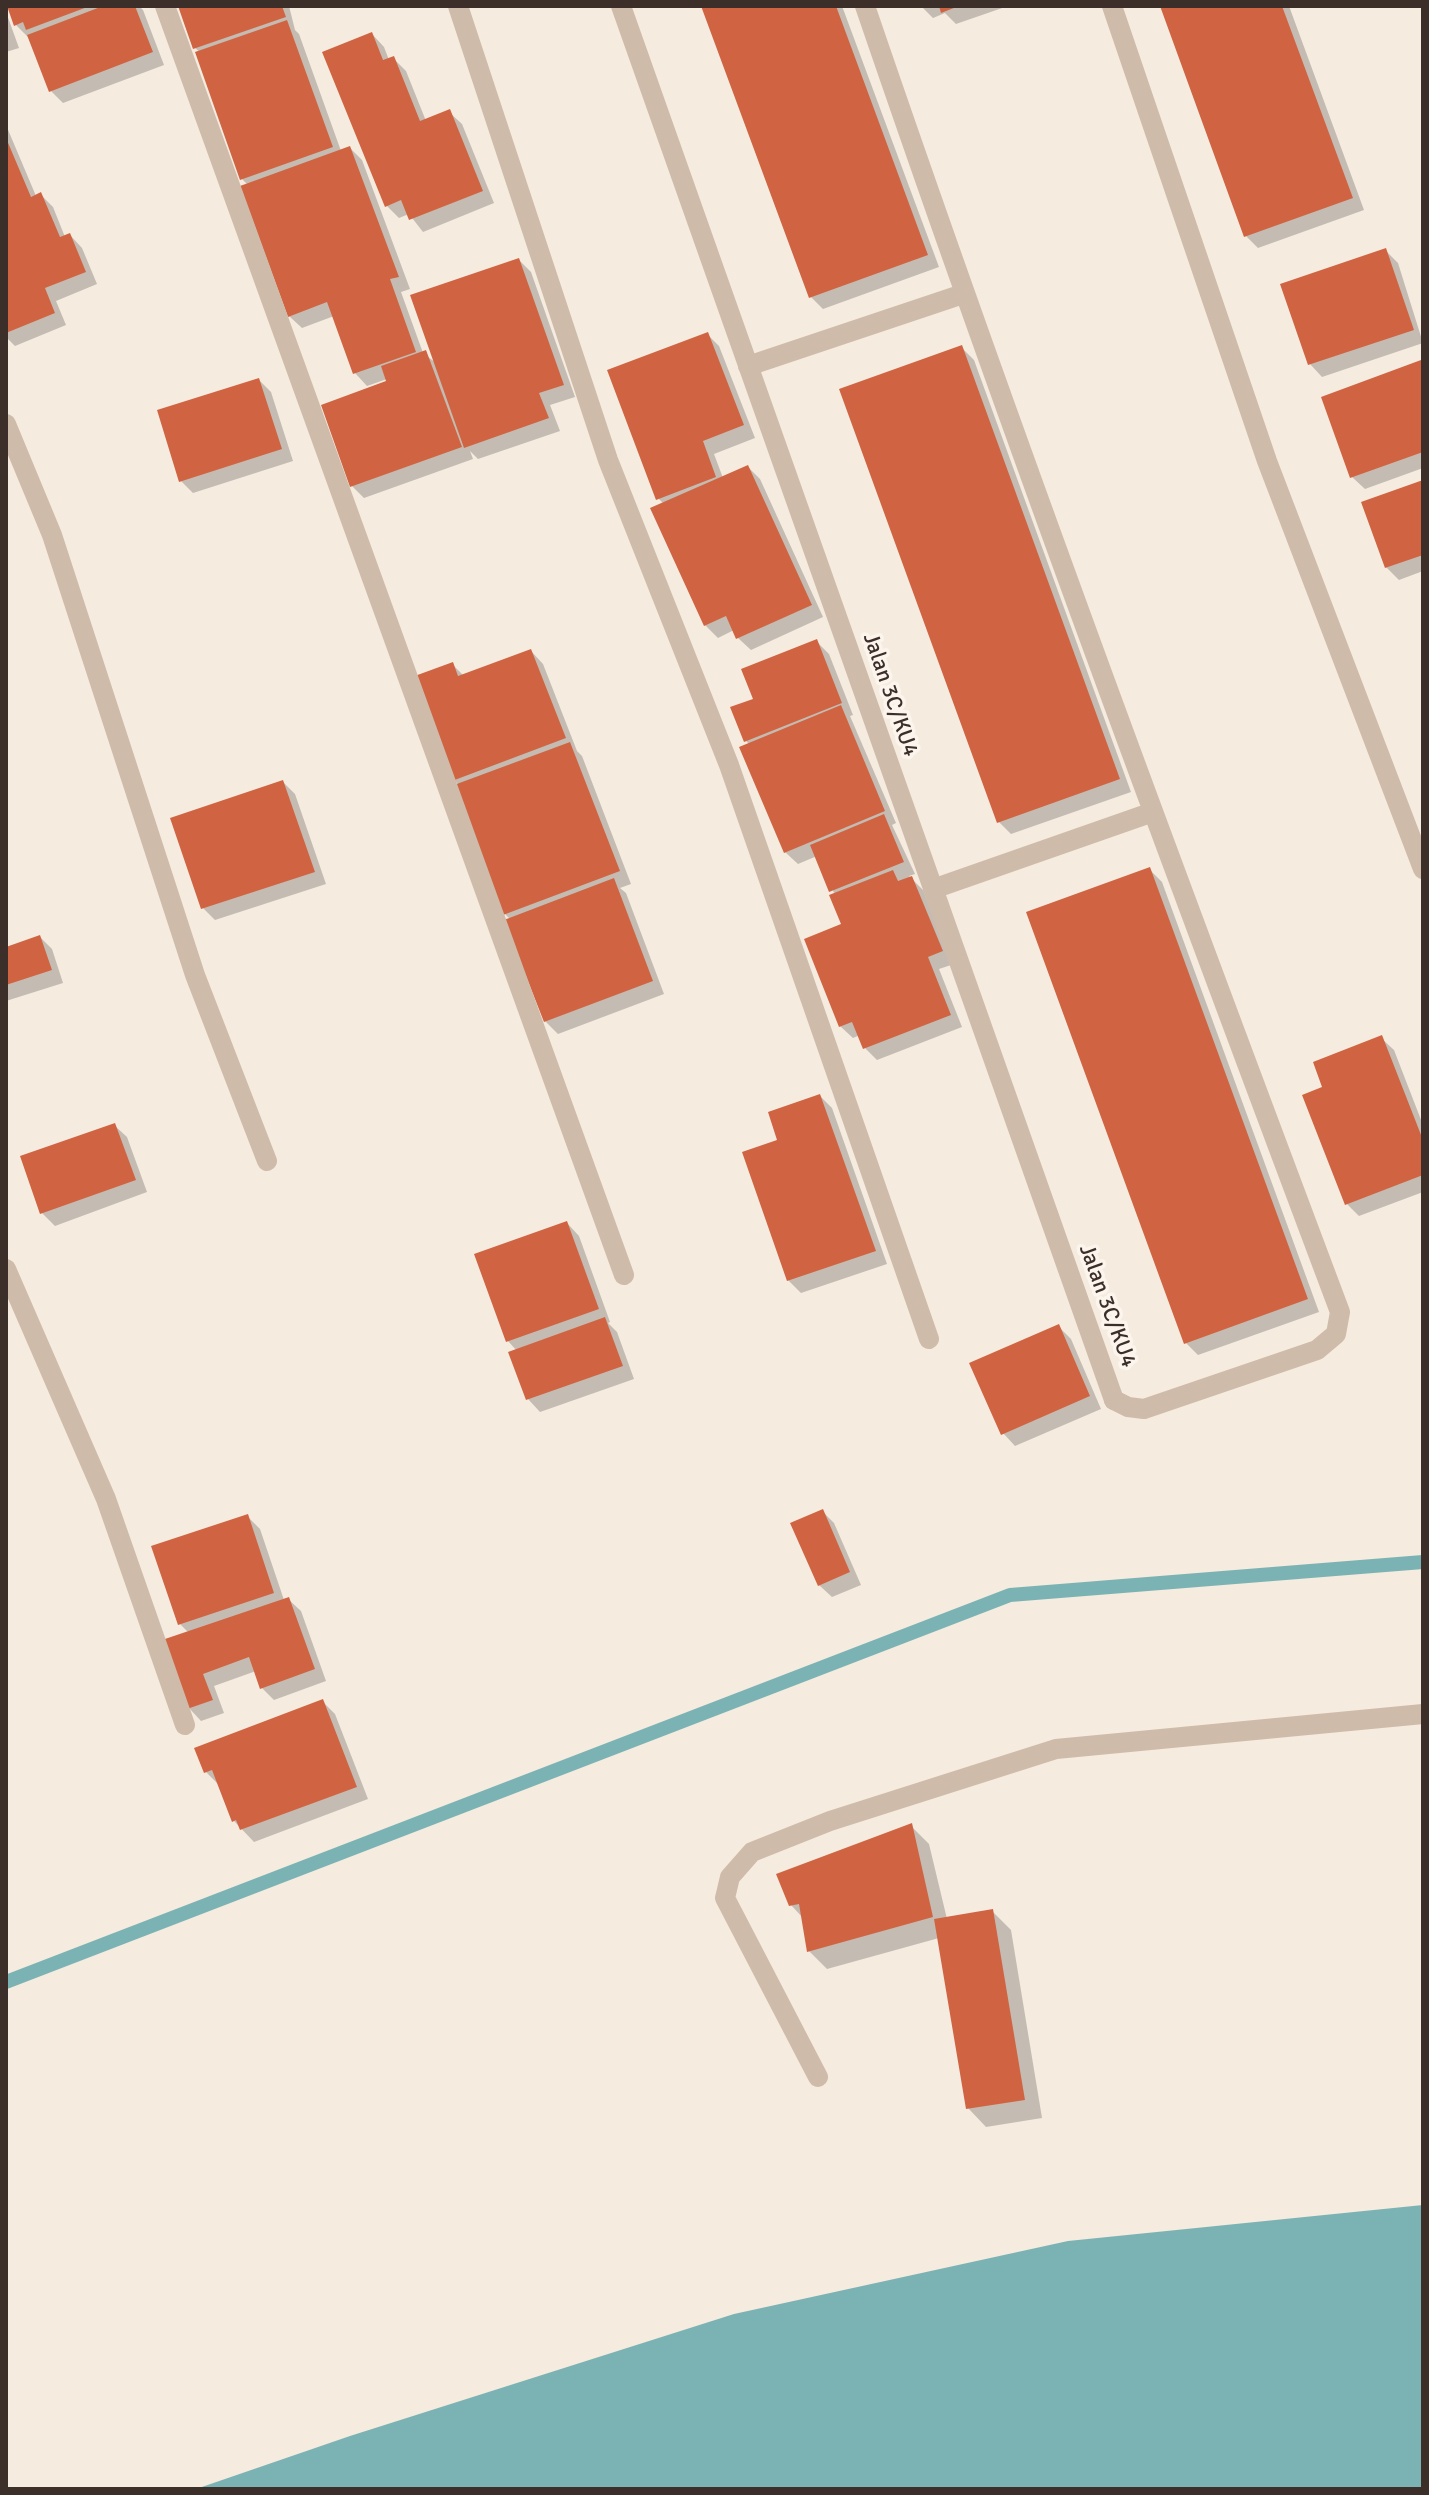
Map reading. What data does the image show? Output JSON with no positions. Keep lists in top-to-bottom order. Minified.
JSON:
{"streets":{"street":["Jalan 3C/KU4"]}}
